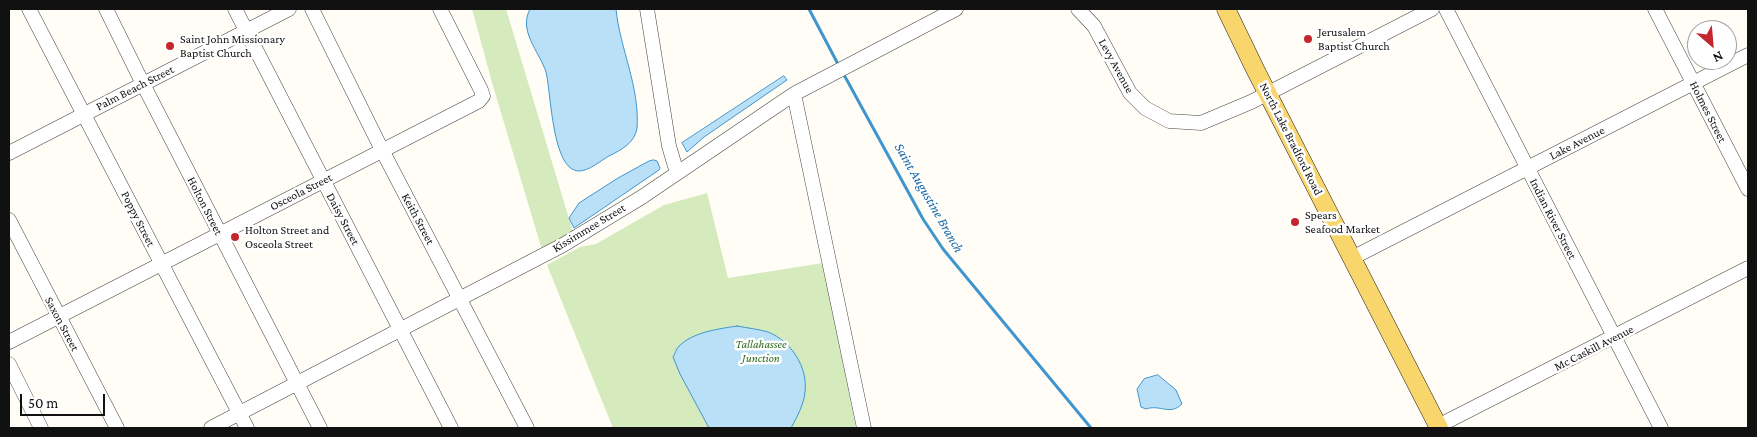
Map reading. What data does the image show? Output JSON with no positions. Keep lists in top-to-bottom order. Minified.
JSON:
{"streets":{"main road":["North Lake Bradford Road"],"street":["Levy Avenue","Palm Beach Street","Holmes Street","Lake Avenue","Osceola Street","Holton Street","Poppy Street","Daisy Street","Keith Street","Indian River Street","Kissimmee Street","Saxon Street","Mc Caskill Avenue"]},"crossings":[["Levy Avenue","North Lake Bradford Road"],["Palm Beach Street","Holton Street"],["Palm Beach Street","Poppy Street"],["Palm Beach Street","Daisy Street"],["Holmes Street","Lake Avenue"],["North Lake Bradford Road","Lake Avenue"],["North Lake Bradford Road","Mc Caskill Avenue"],["Lake Avenue","Indian River Street"],["Osceola Street","Holton Street"],["Osceola Street","Poppy Street"],["Osceola Street","Daisy Street"],["Osceola Street","Keith Street"],["Osceola Street","Saxon Street"],["Holton Street","Kissimmee Street"],["Poppy Street","Kissimmee Street"],["Daisy Street","Kissimmee Street"],["Keith Street","Kissimmee Street"],["Indian River Street","Mc Caskill Avenue"]],"water":["Saint Augustine Branch"],"parks":["Tallahassee Junction"],"places":["Jerusalem Baptist Church","Saint John Missionary Baptist Church","Spears Seafood Market","Holton Street and Osceola Street"],"scale_bar":"50 m","north":"bottom right"}
